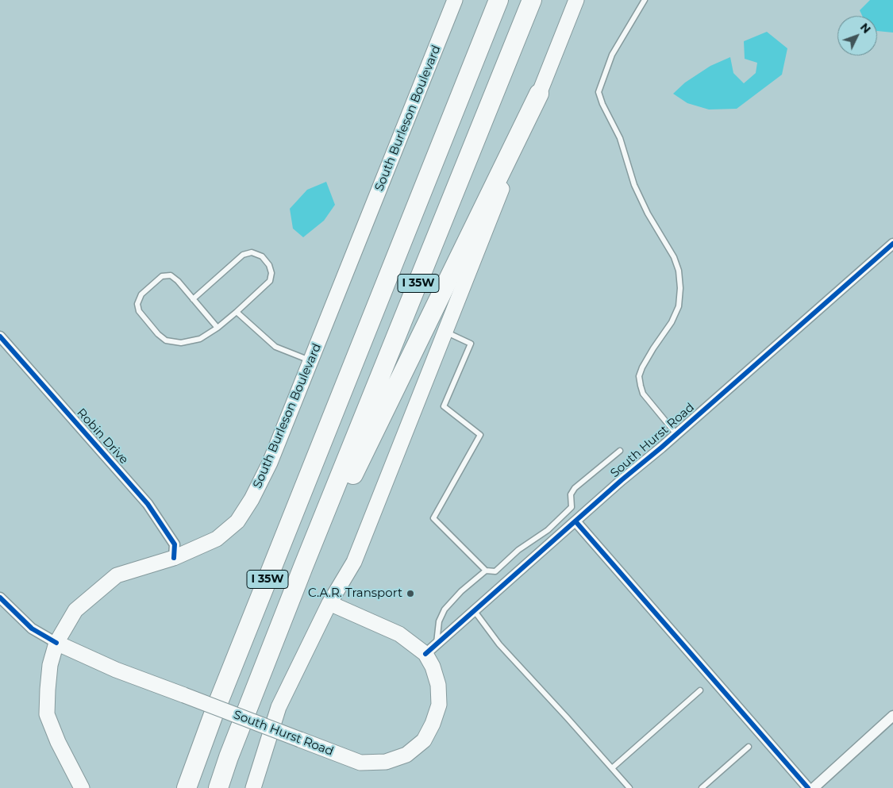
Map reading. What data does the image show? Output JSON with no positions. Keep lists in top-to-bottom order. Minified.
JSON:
{"streets":{"highway":["I 35W"],"main road":["South Burleson Boulevard","South Hurst Road"],"street":["Robin Drive"]},"crossings":[["South Burleson Boulevard","Robin Drive"],["South Burleson Boulevard","South Hurst Road"]],"places":["C.A.R. Transport"],"north":"top right"}
